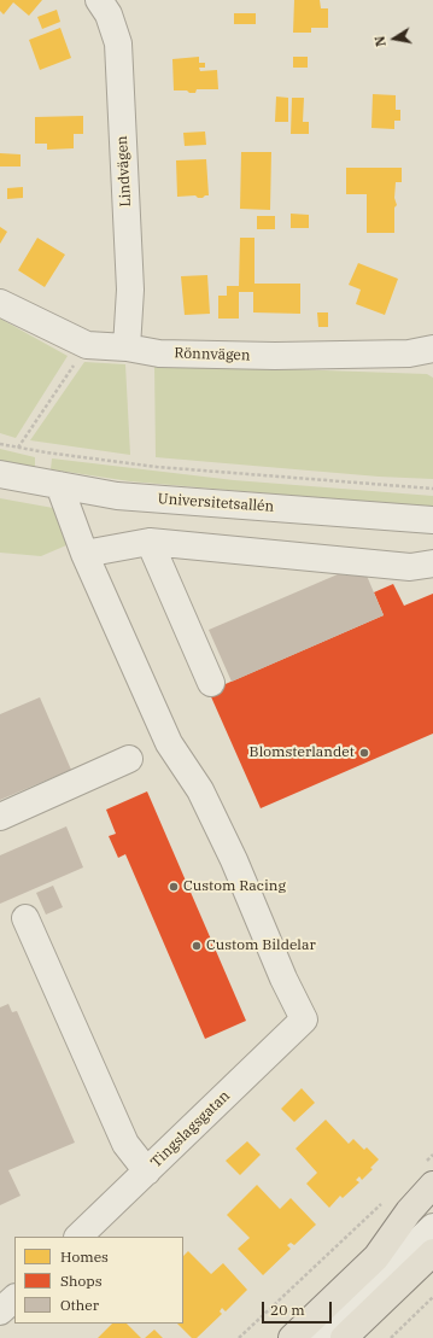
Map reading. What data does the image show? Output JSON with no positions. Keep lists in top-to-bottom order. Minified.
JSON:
{"streets":{"street":["Lindvägen","Rönnvägen","Universitetsallén","Tingslagsgatan"]},"crossings":[["Lindvägen","Rönnvägen"]],"places":["Blomsterlandet","Custom Racing","Custom Bildelar"],"legend":["Homes","Shops","Other"],"scale_bar":"20 m","north":"left"}
